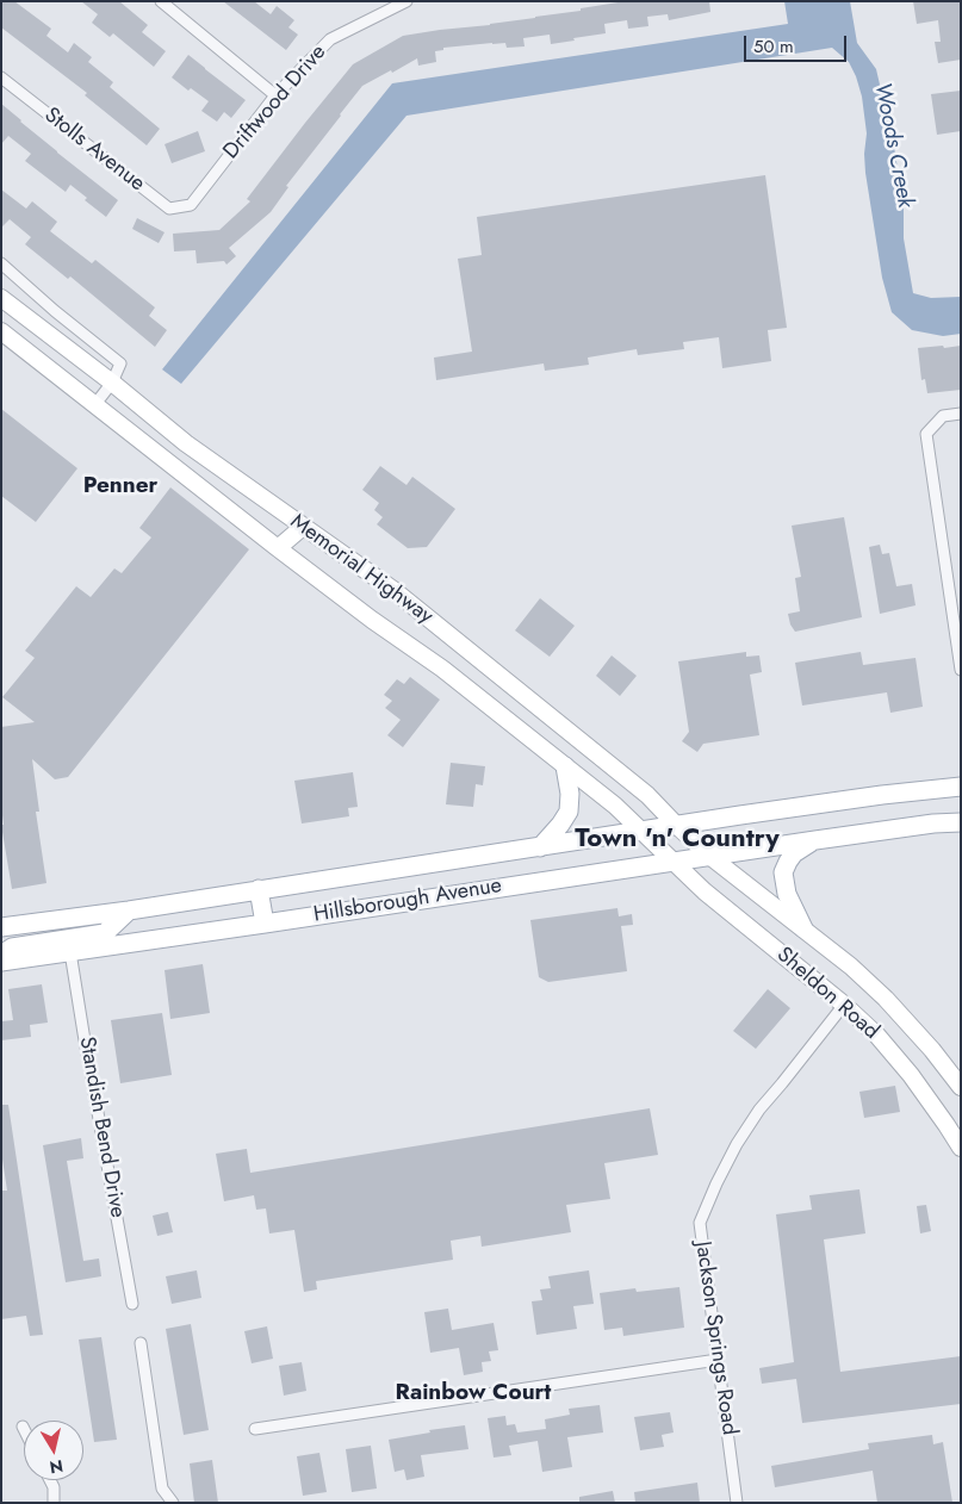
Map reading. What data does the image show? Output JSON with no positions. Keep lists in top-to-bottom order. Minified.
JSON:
{"streets":{"main road":["Memorial Highway","Hillsborough Avenue","Sheldon Road"],"street":["Driftwood Drive","Stolls Avenue","Standish Bend Drive","Jackson Springs Road"]},"crossings":[["Driftwood Drive","Stolls Avenue"],["Memorial Highway","Hillsborough Avenue"],["Memorial Highway","Sheldon Road"],["Hillsborough Avenue","Sheldon Road"],["Hillsborough Avenue","Standish Bend Drive"],["Sheldon Road","Jackson Springs Road"]],"districts":["Penner","Town 'n' Country","Rainbow Court"],"water":["Woods Creek"],"scale_bar":"50 m","north":"bottom"}
